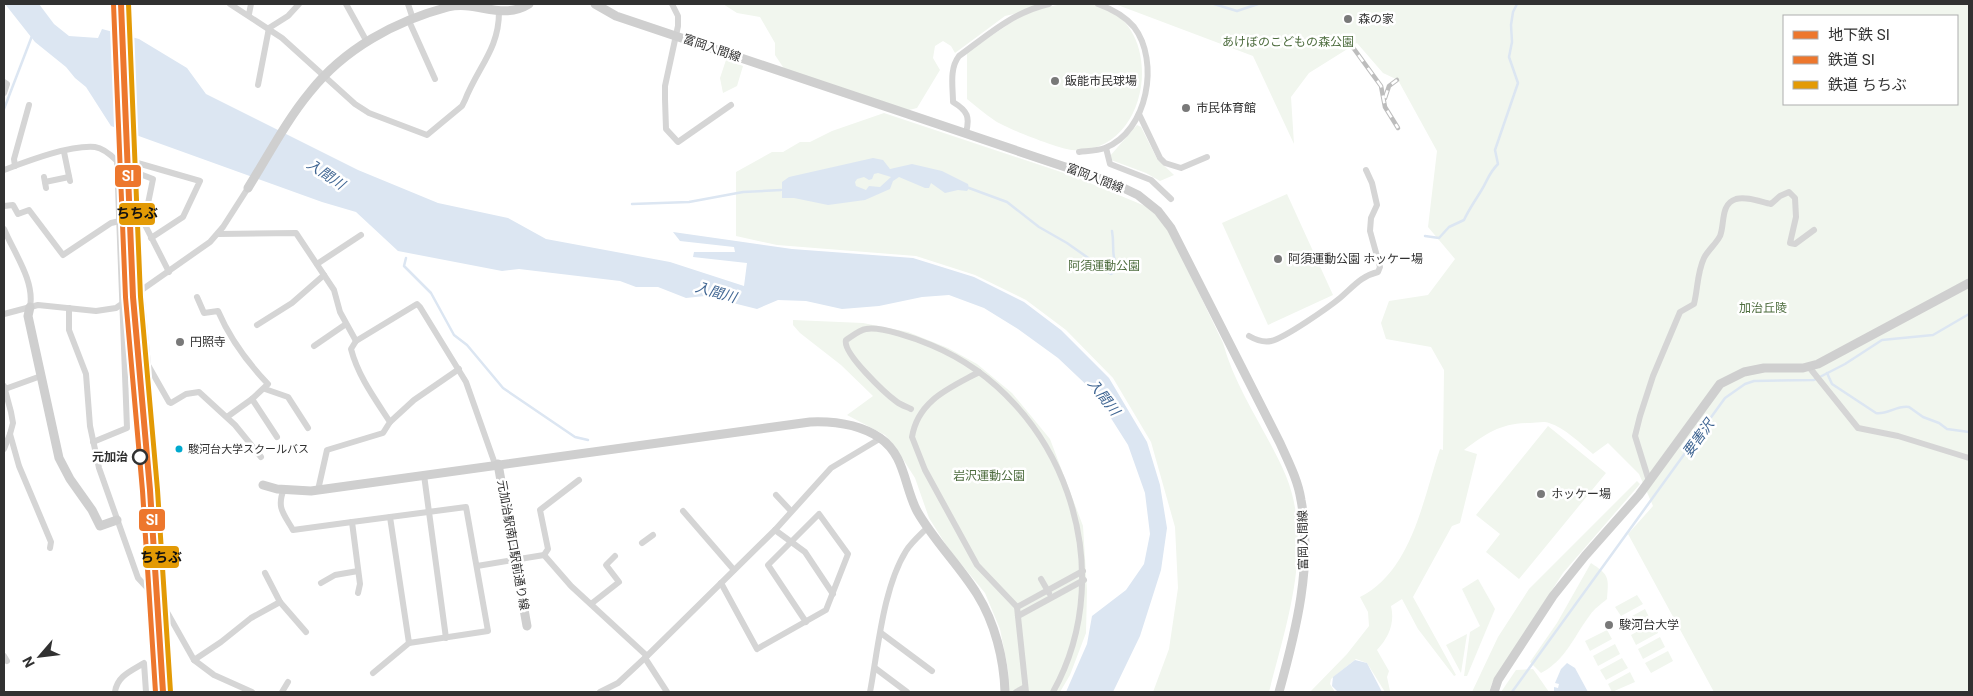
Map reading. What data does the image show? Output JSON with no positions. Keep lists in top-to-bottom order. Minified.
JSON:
{"streets":{"street":["富岡入間線","元加治駅南口駅前通り線"]},"water":["入間川","要害沢"],"parks":["あけぼのこどもの森公園","阿須運動公園","加治丘陵","岩沢運動公園"],"places":["森の家","飯能市民球場","市民体育館","阿須運動公園 ホッケー場","円照寺","駿河台大学スクールバス","元加治","ホッケー場","駿河台大学"],"lines":["metro line SI","rail line SI","rail line ちちぶ"],"legend":["地下鉄 SI","鉄道 SI","鉄道 ちちぶ"],"north":"bottom left"}
